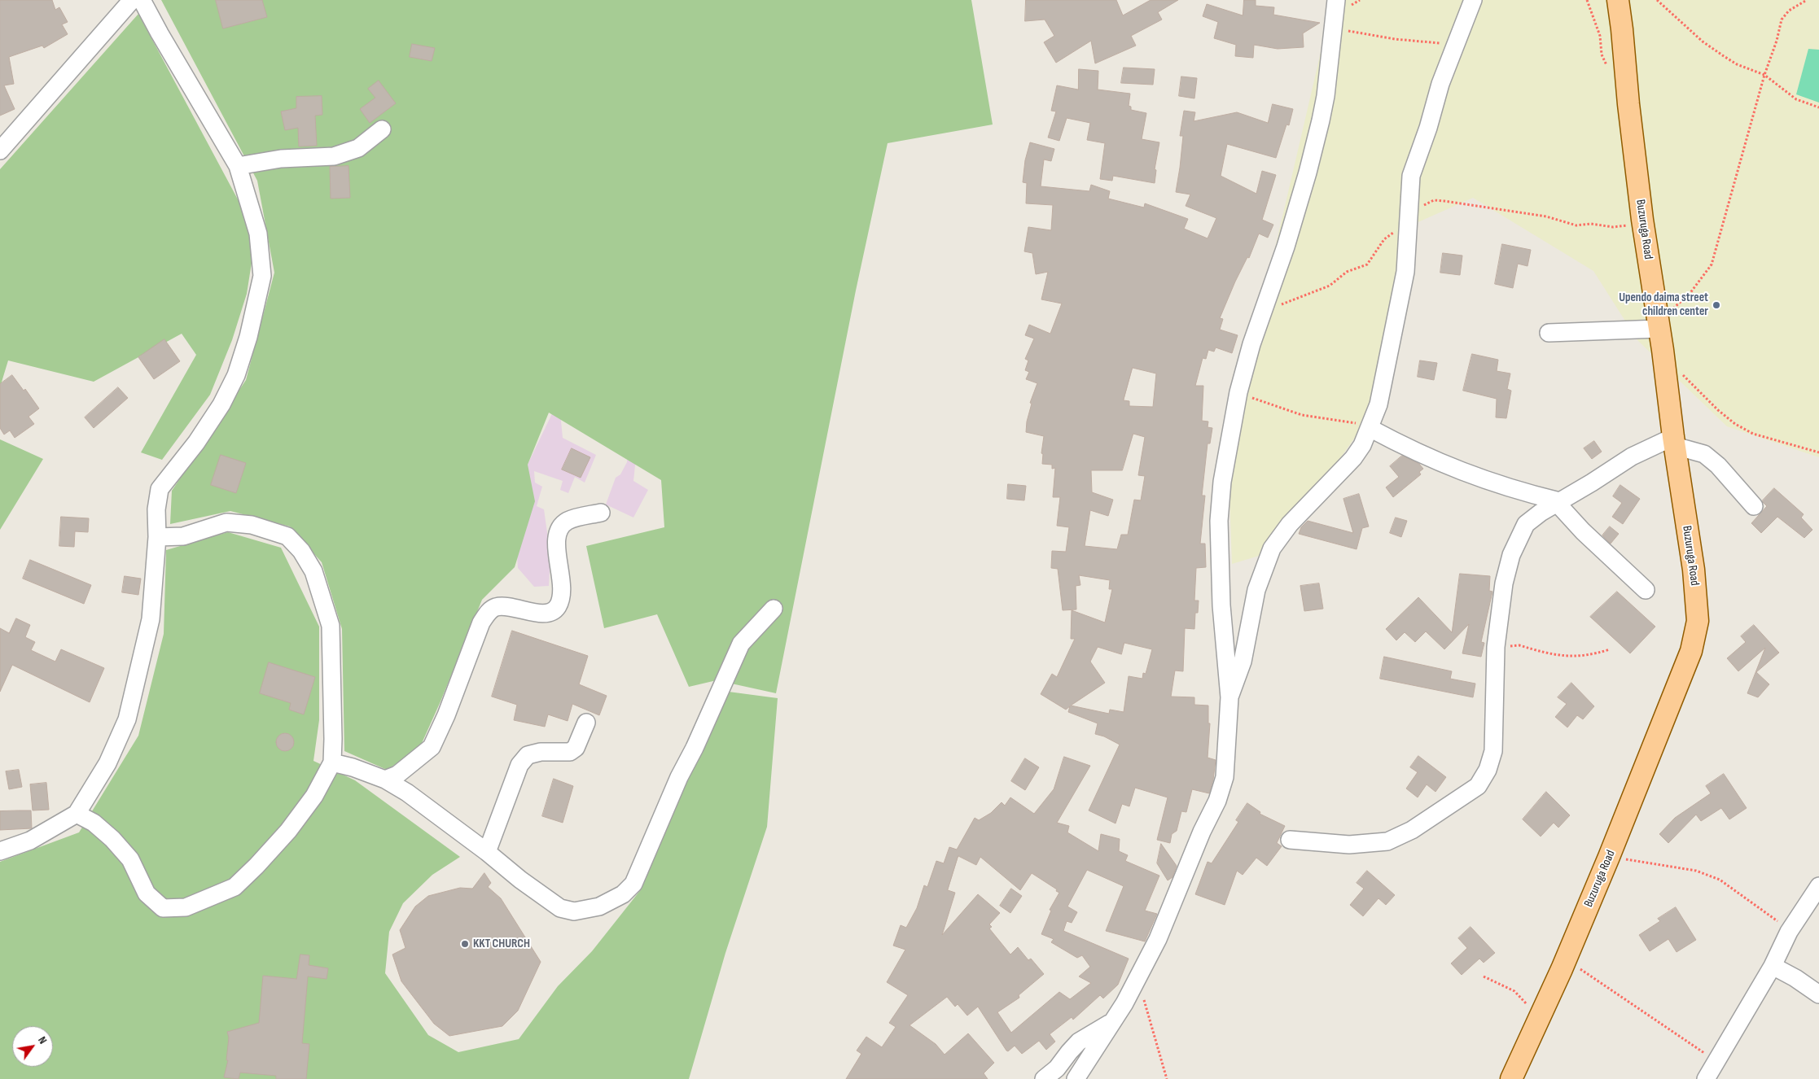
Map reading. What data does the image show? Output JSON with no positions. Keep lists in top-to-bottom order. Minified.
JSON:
{"streets":{"main road":["Buzuruga Road"]},"places":["Upendo daima street children center","KKT CHURCH"],"north":"top right"}
